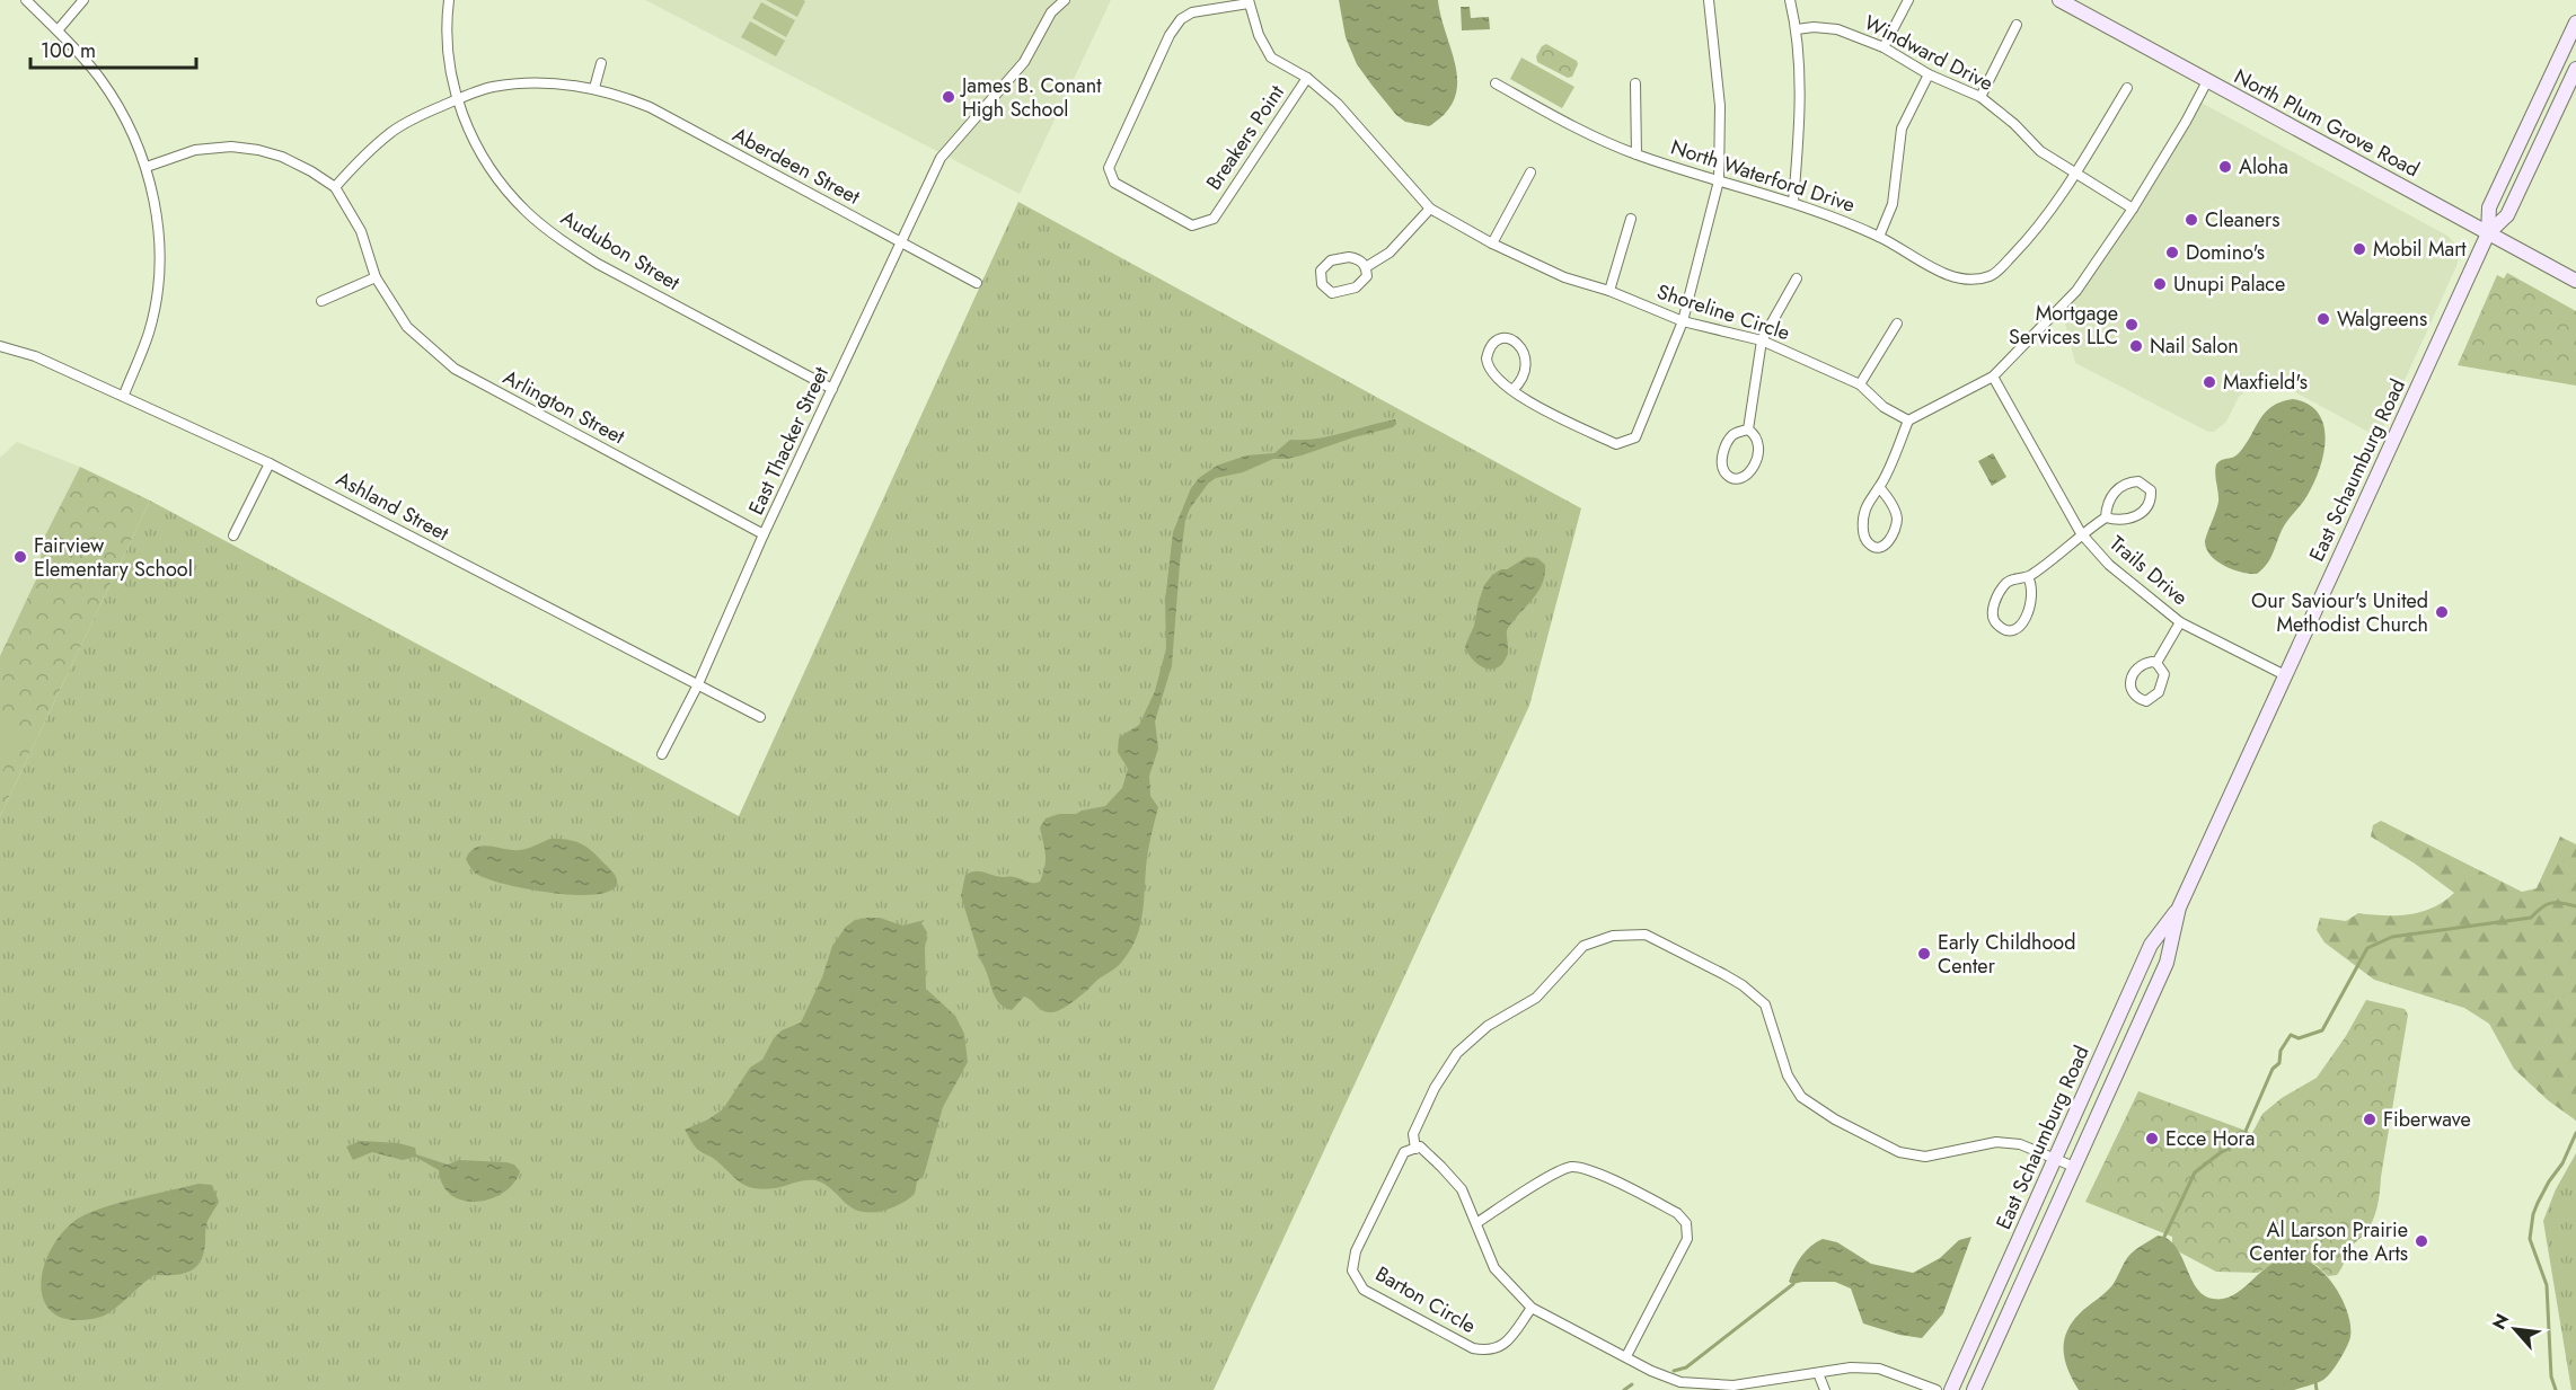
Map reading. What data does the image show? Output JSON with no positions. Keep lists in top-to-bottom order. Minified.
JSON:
{"streets":{"main road":["North Plum Grove Road","East Schaumburg Road"],"street":["Windward Drive","Breakers Point","Aberdeen Street","North Waterford Drive","Audubon Street","Shoreline Circle","Arlington Street","East Thacker Street","Ashland Street","Trails Drive","Barton Circle"]},"crossings":[["Windward Drive","North Waterford Drive"],["North Plum Grove Road","East Schaumburg Road"],["Breakers Point","Shoreline Circle"],["Aberdeen Street","Audubon Street"],["Aberdeen Street","Arlington Street"],["Aberdeen Street","East Thacker Street"],["Audubon Street","East Thacker Street"],["Arlington Street","East Thacker Street"],["East Thacker Street","Ashland Street"],["East Schaumburg Road","Trails Drive"]],"places":["James B. Conant High School","Aloha","Cleaners","Mobil Mart","Domino's","Unupi Palace","Walgreens","Mortgage Services LLC","Nail Salon","Maxfield's","Fairview Elementary School","Our Saviour's United Methodist Church","Early Childhood Center","Fiberwave","Ecce Hora","Al Larson Prairie Center for the Arts"],"scale_bar":"100 m","north":"top left"}
